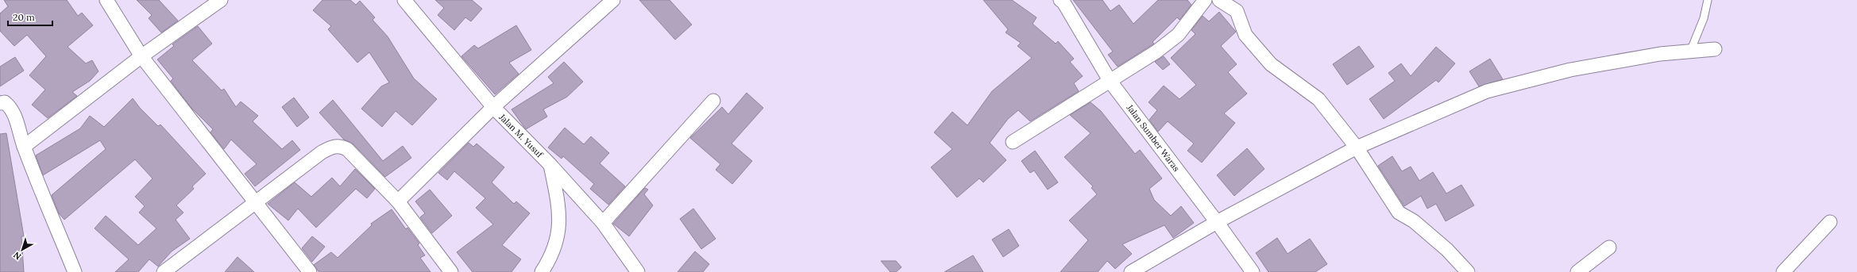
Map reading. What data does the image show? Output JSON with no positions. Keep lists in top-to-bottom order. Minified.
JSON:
{"streets":{"street":["Jalan M. Yusuf","Jalan Sumber Waras"]},"scale_bar":"20 m","north":"bottom left"}
